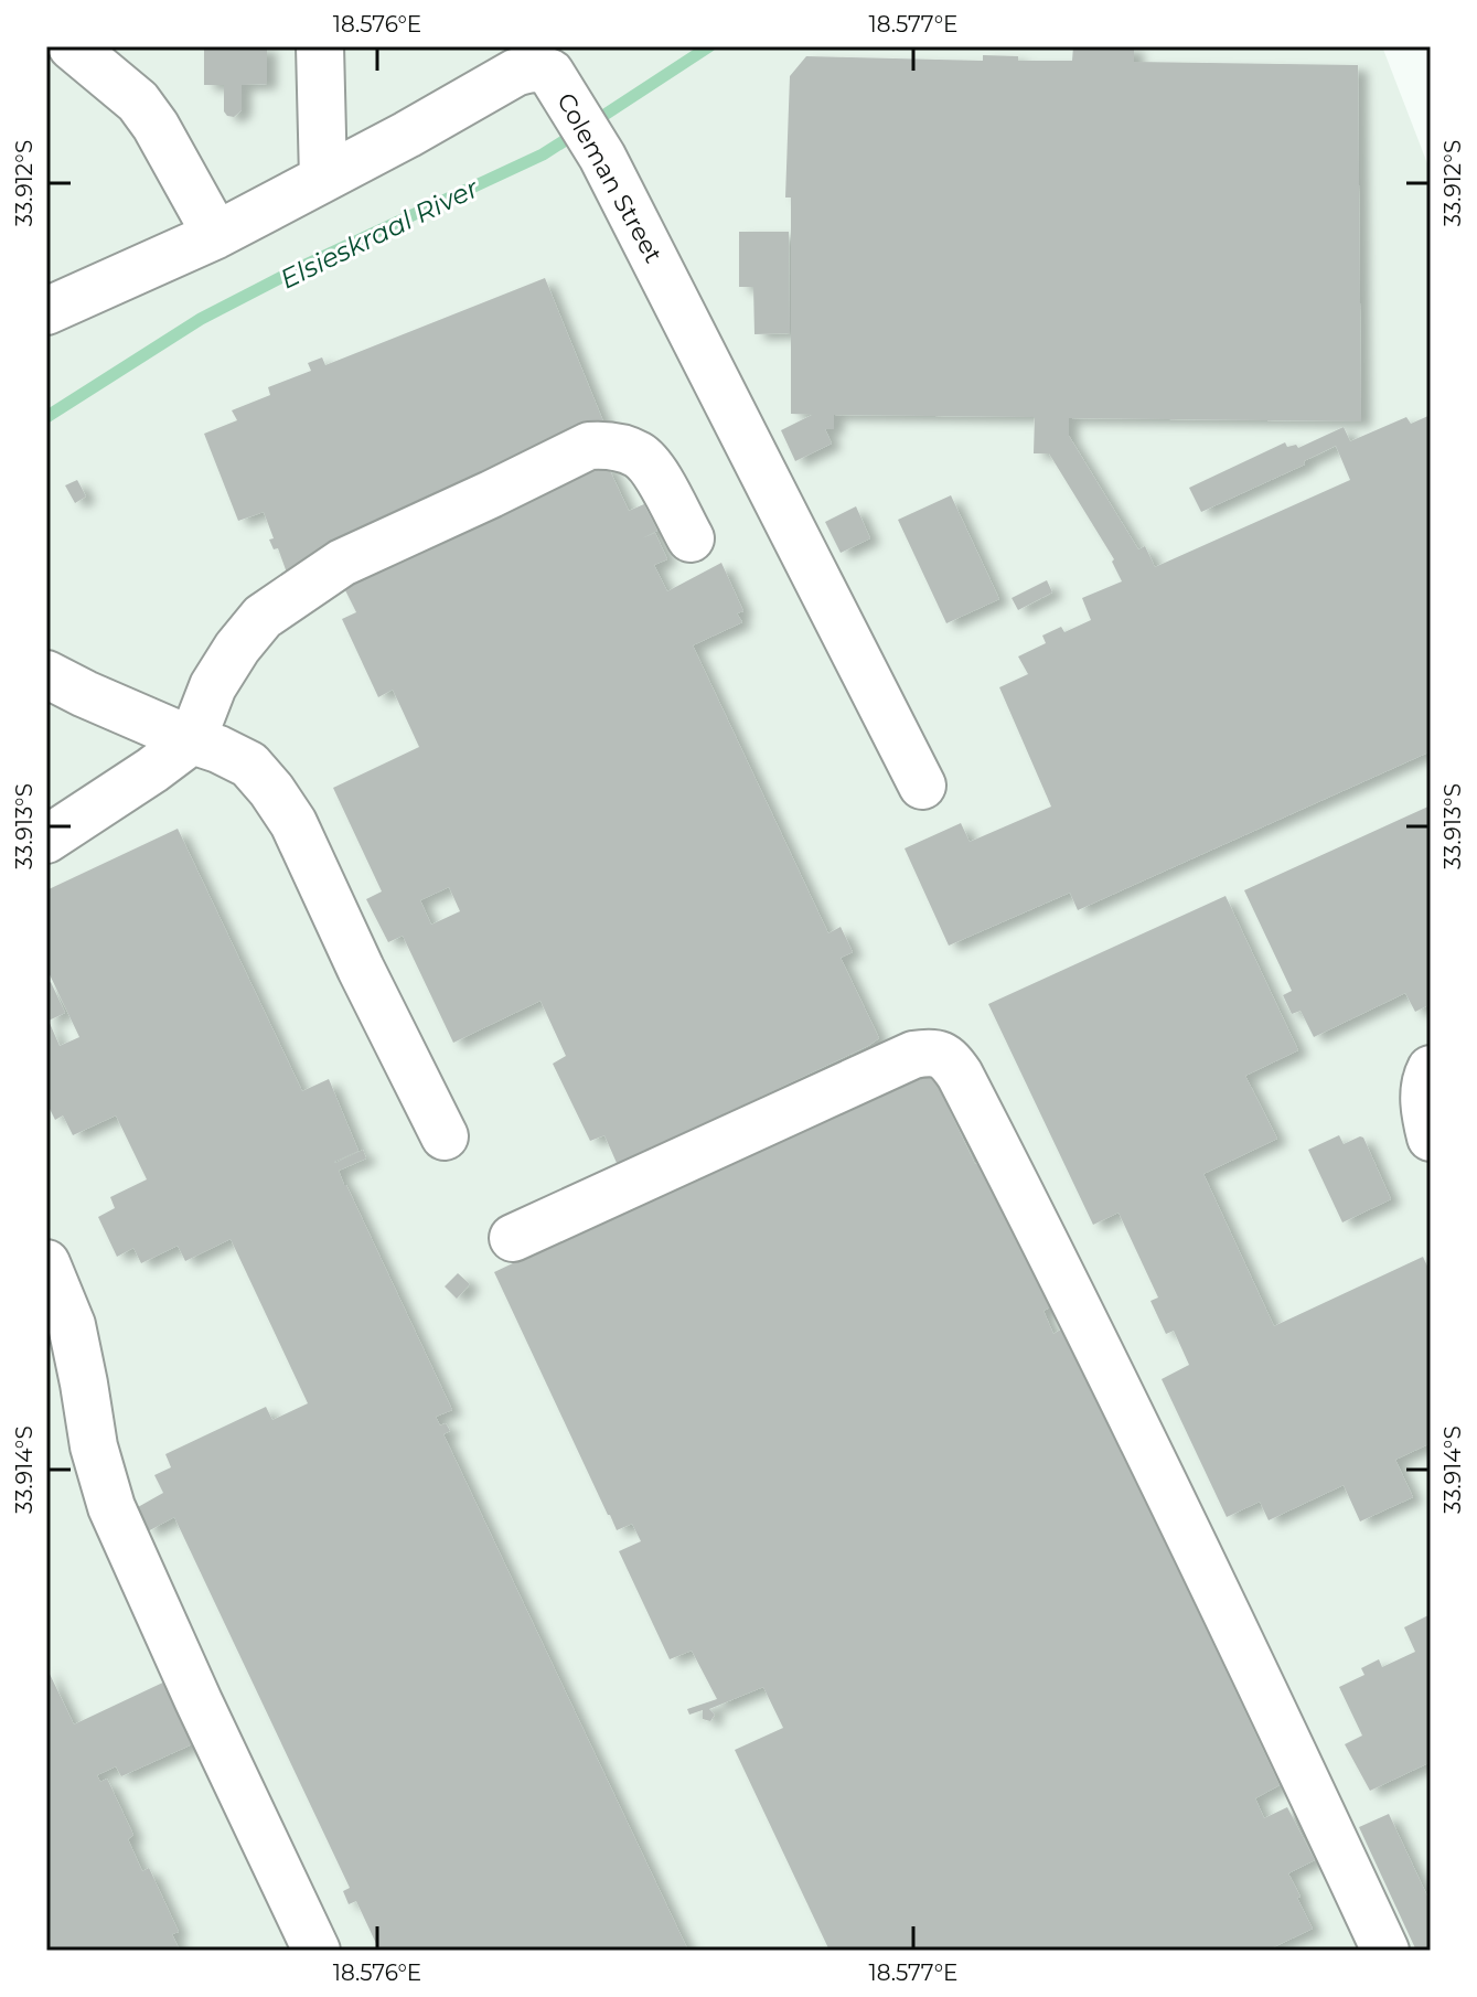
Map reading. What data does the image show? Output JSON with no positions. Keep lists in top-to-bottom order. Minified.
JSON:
{"streets":{"lane":["Coleman Street"]},"water":["Elsieskraal River"],"coordinates":["18.576°E","18.577°E","33.912°S","33.913°S","33.914°S"]}
